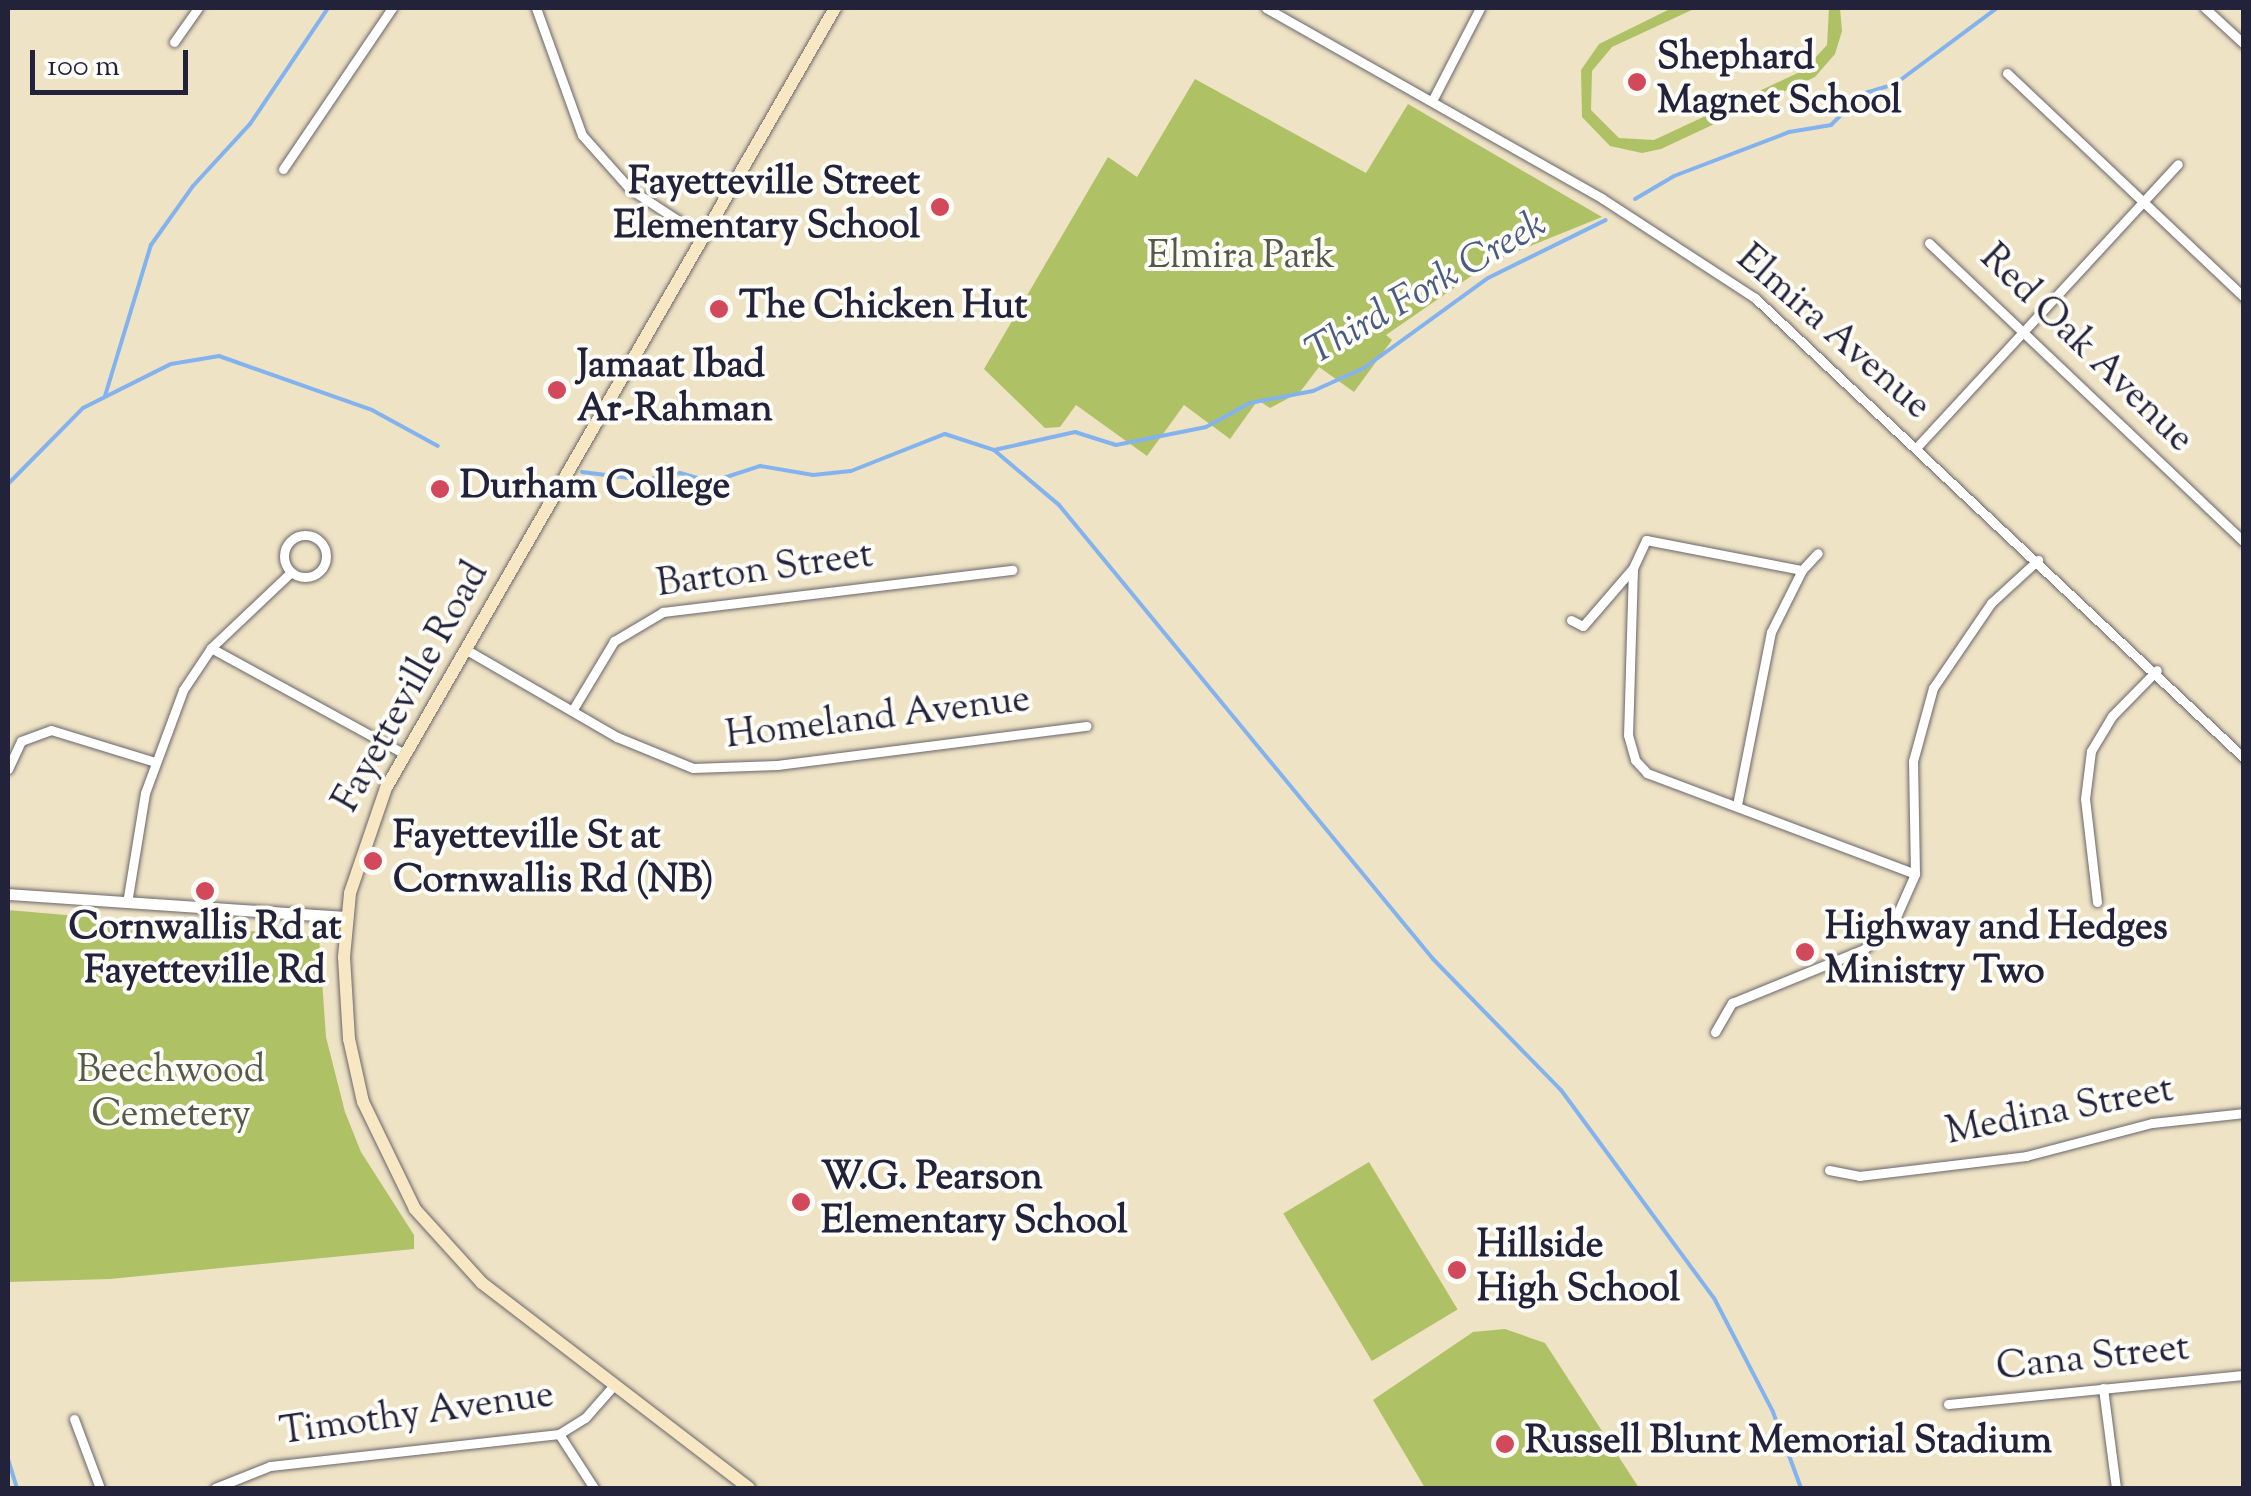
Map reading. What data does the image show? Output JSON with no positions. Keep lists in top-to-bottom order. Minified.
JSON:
{"streets":{"main road":["Fayetteville Road"],"street":["Elmira Avenue","Red Oak Avenue","Barton Street","Homeland Avenue","Medina Street","Cana Street","Timothy Avenue"]},"crossings":[["Barton Street","Homeland Avenue"],["Fayetteville Road","Homeland Avenue"],["Fayetteville Road","Timothy Avenue"]],"water":["Third Fork Creek"],"parks":["Elmira Park","Beechwood Cemetery"],"places":["Shephard Magnet School","Fayetteville Street Elementary School","The Chicken Hut","Jamaat Ibad Ar-Rahman","Durham College","Fayetteville St at Cornwallis Rd (NB)","Cornwallis Rd at Fayetteville Rd","Highway and Hedges Ministry Two","W.G. Pearson Elementary School","Hillside High School","Russell Blunt Memorial Stadium"],"scale_bar":"100 m"}
